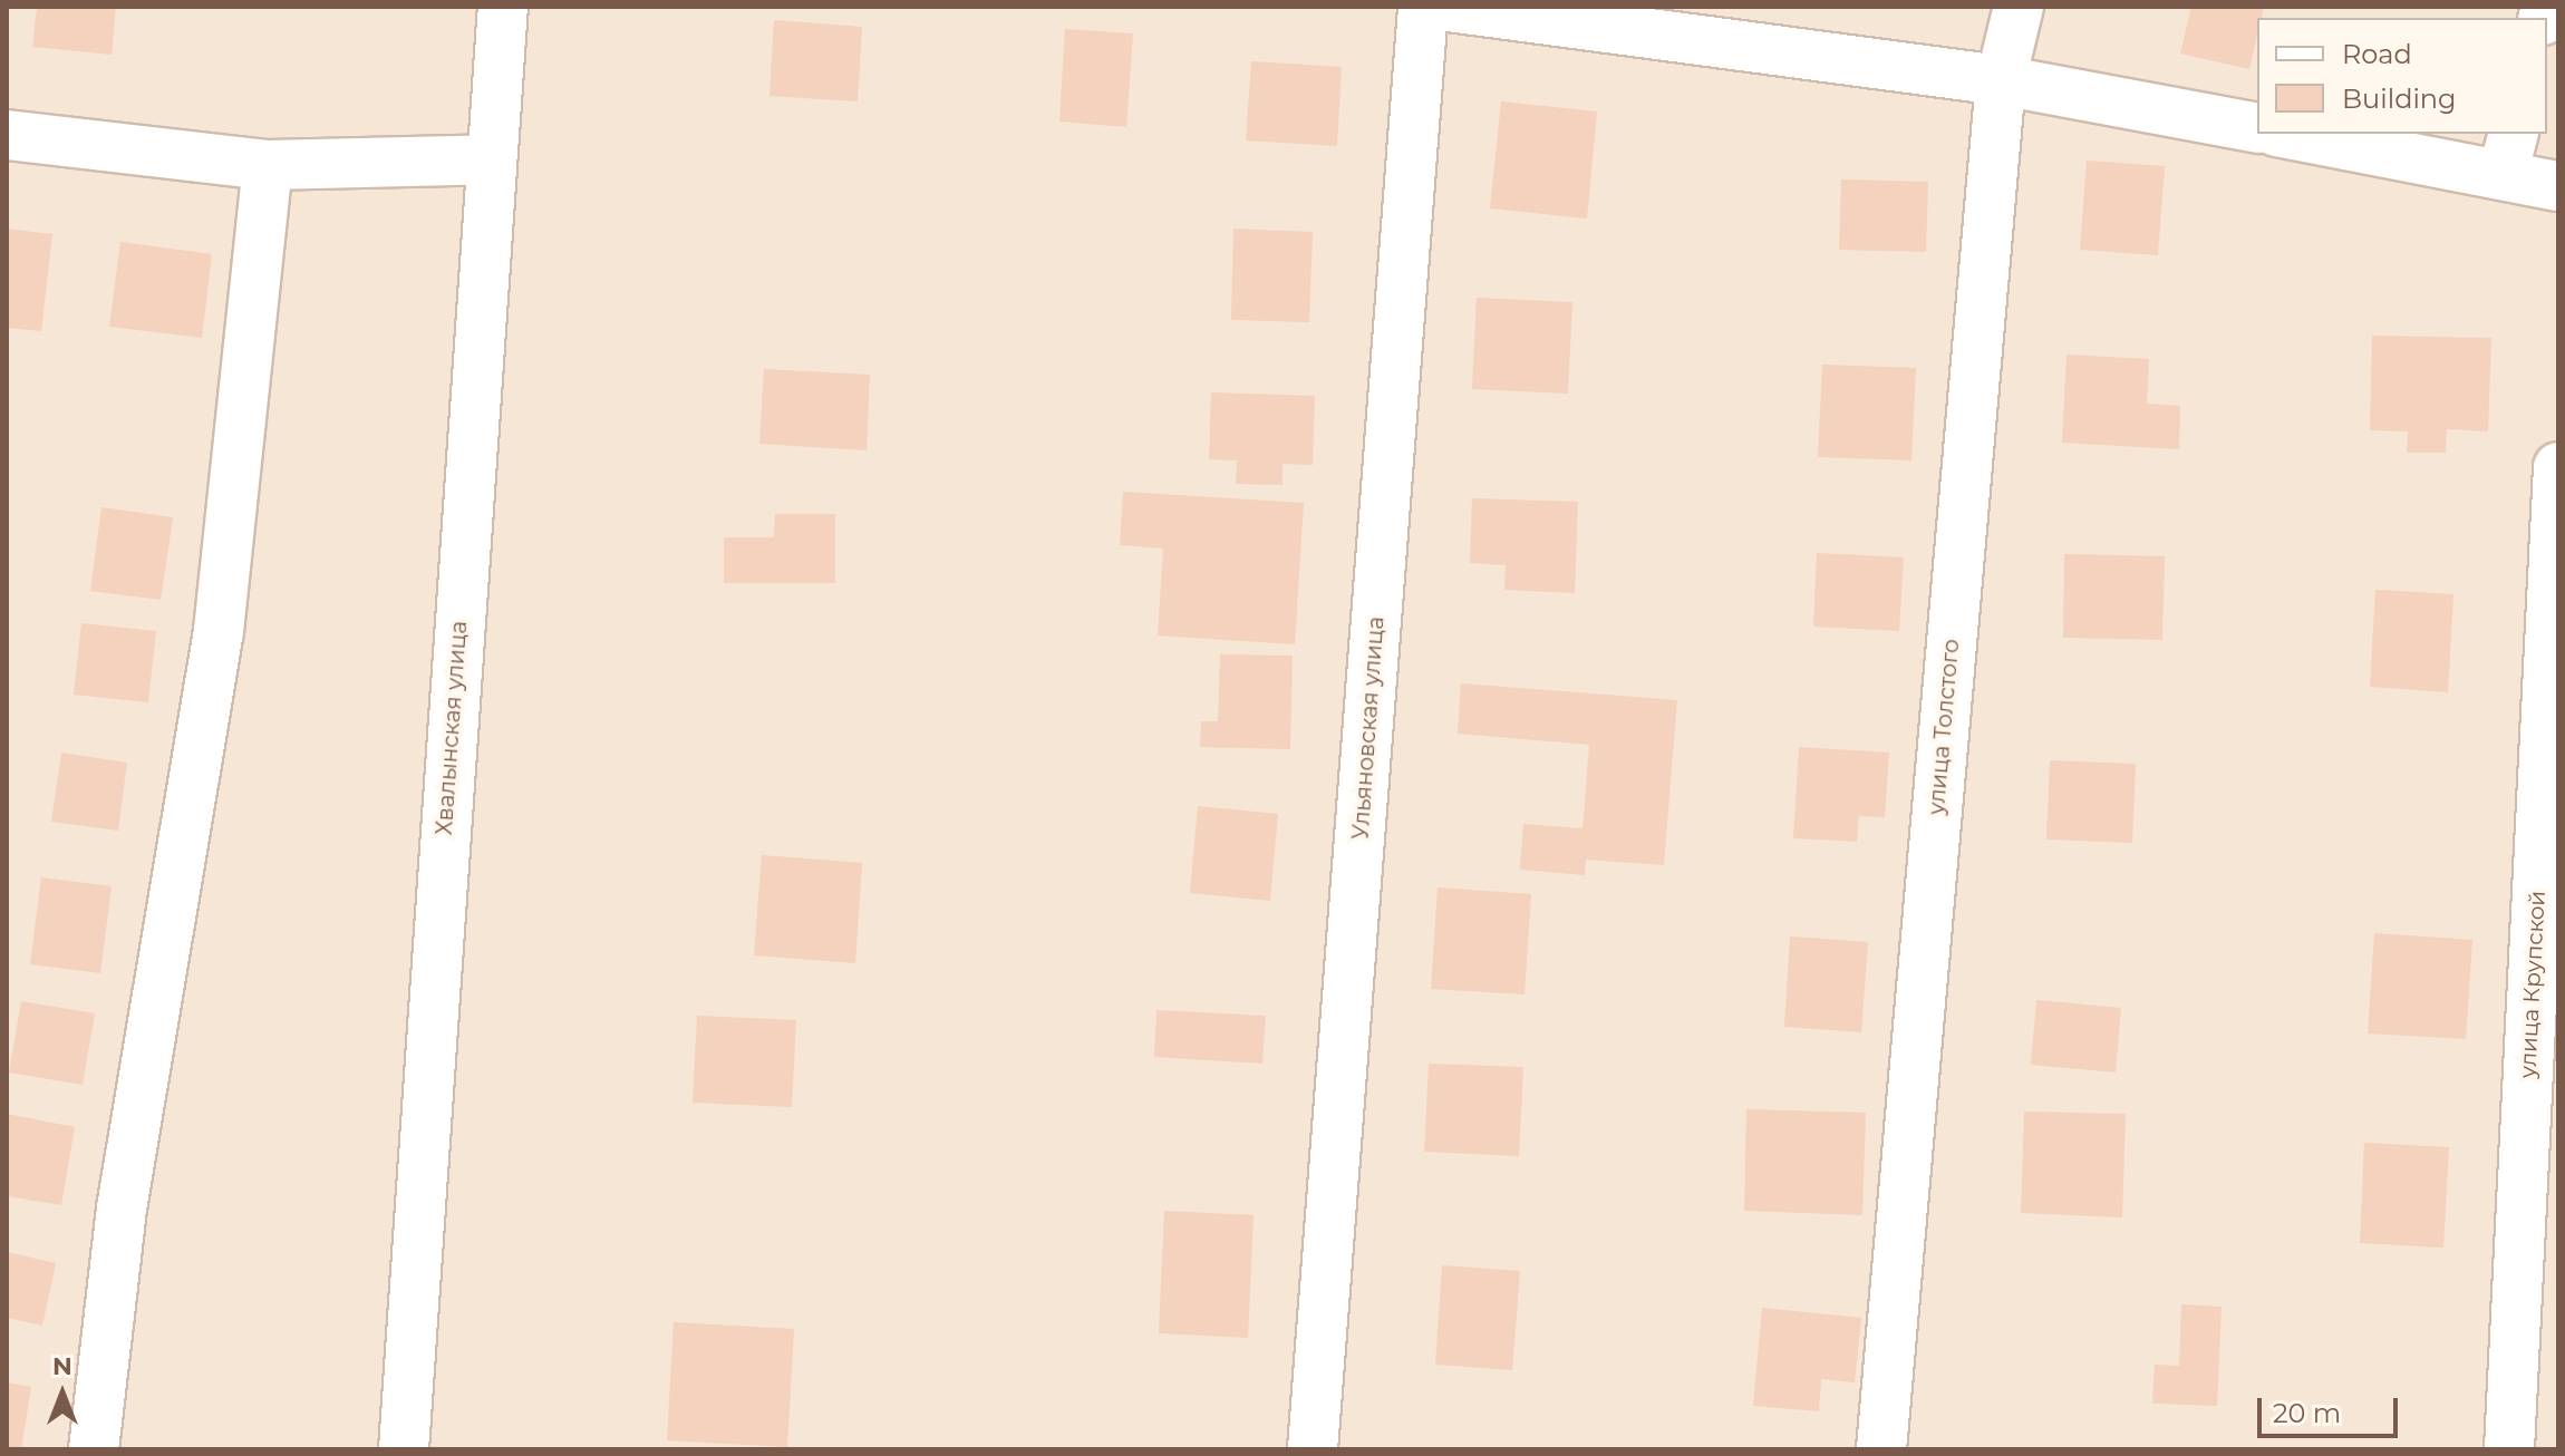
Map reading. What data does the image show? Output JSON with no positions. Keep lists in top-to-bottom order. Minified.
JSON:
{"streets":{"street":["улица Толстого","Хвалынская улица","Ульяновская улица","улица Крупской"]},"legend":["Road","Building"],"scale_bar":"20 m","north":"top"}
